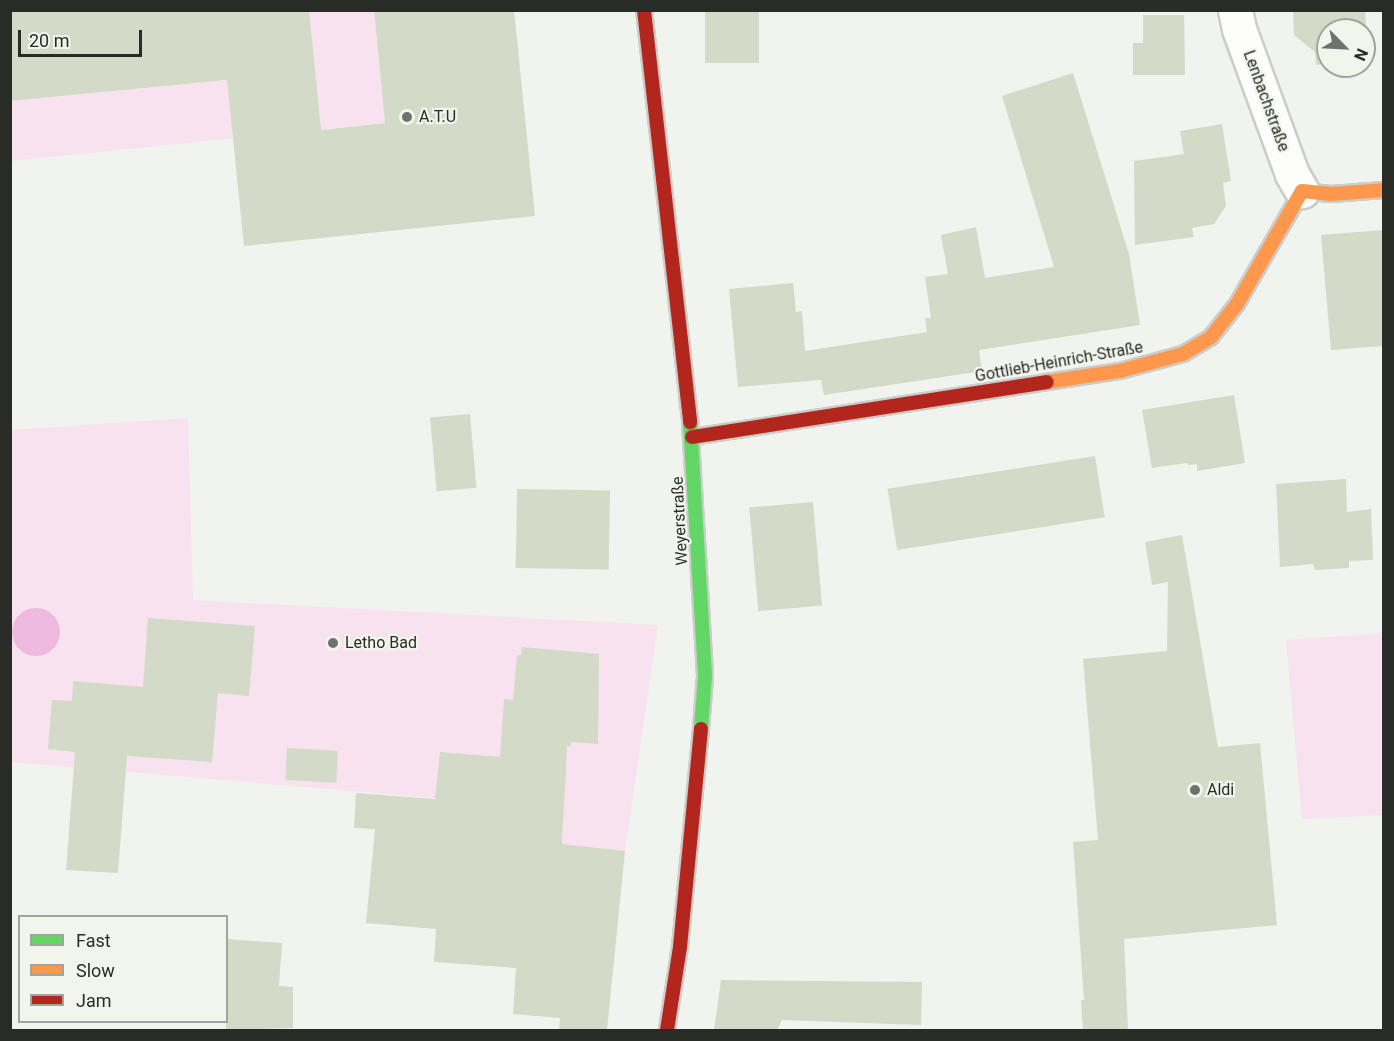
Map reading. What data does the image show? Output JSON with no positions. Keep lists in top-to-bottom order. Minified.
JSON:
{"streets":{"main road":["Gottlieb-Heinrich-Straße","Weyerstraße"],"street":["Lenbachstraße"]},"crossings":[["Lenbachstraße","Gottlieb-Heinrich-Straße"],["Gottlieb-Heinrich-Straße","Weyerstraße"]],"places":["A.T.U","Letho Bad","Aldi"],"legend":["Fast","Slow","Jam"],"scale_bar":"20 m","north":"bottom right"}
